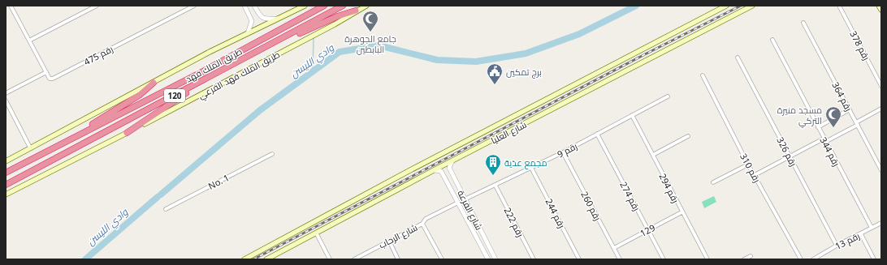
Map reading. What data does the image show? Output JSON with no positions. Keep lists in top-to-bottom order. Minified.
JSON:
{"streets":{"highway":["طريق الملك فهد","120"],"main road":["طريق الملك فهد الفرعي","شارع العليا"],"street":["رقم 378","رقم 475","رقم 364","رقم 9","رقم 326","رقم 344","رقم 310","No. 1","رقم 294","رقم 274","رقم 260","شارع الفرعة","رقم 244","رقم 222","129","شارع الرحاب","رقم 13"]},"crossings":[["شارع العليا","شارع الفرعة"],["رقم 9","رقم 294"],["رقم 9","رقم 274"],["رقم 9","رقم 260"],["رقم 9","شارع الفرعة"],["رقم 9","رقم 244"],["رقم 9","رقم 222"],["رقم 326","رقم 13"],["رقم 344","رقم 13"],["رقم 294","129"],["رقم 274","129"],["رقم 260","129"],["شارع الفرعة","شارع الرحاب"]],"water":["وادي الليسن"],"places":{"mosque":["جامع الجوهرة البابطين","مسجد منيرة التركي"],"public building":["برج تمكين"],"building":["مجمع عذية"]}}
